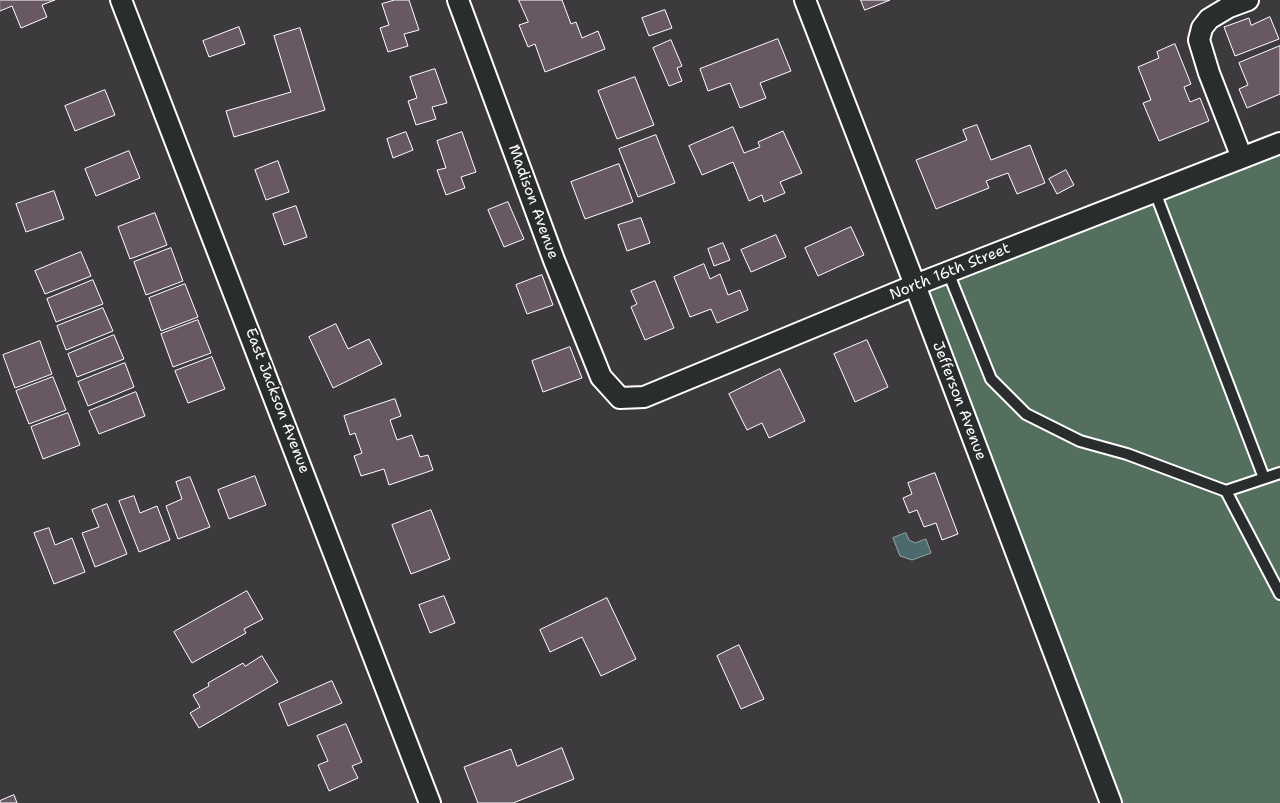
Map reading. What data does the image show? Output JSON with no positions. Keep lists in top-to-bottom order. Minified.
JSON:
{"streets":{"street":["Madison Avenue","North 16th Street","East Jackson Avenue","Jefferson Avenue"]},"crossings":[["Madison Avenue","North 16th Street"],["North 16th Street","Jefferson Avenue"]]}
